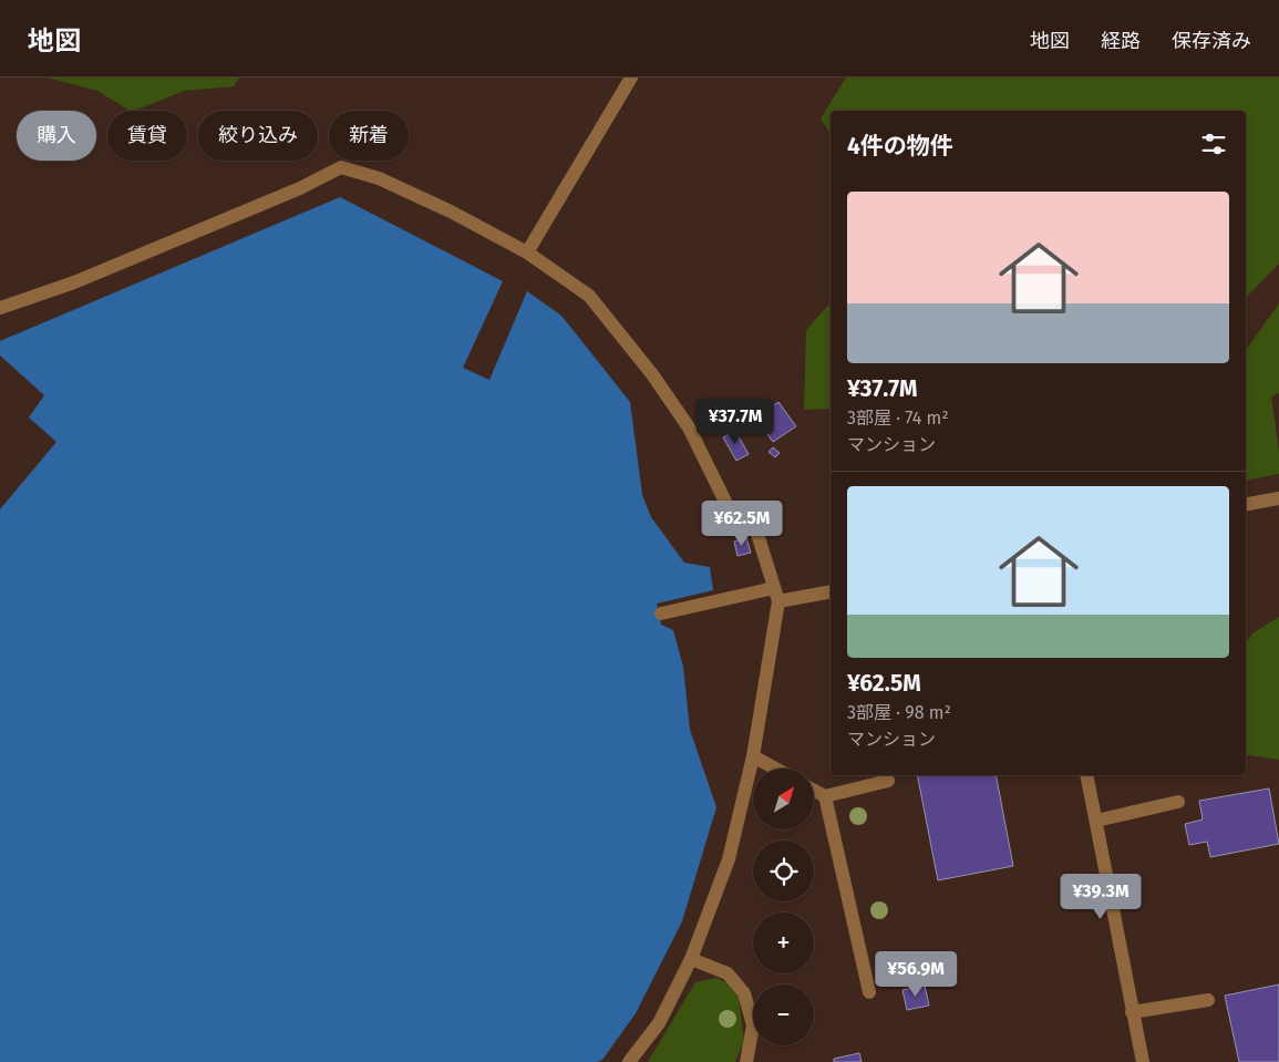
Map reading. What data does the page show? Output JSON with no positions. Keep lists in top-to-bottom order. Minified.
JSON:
{"north":"top right","page":{"header":"地図","nav":["地図","経路","保存済み"],"chip":["購入","賃貸","絞り込み","新着"],"heading":"4件の物件","list":[{"name":"¥37.7M","note":"3部屋 · 74 m² · マンション"},{"name":"¥62.5M","note":"3部屋 · 98 m² · マンション"}],"price":["¥37.7M","¥62.5M","¥39.3M","¥56.9M"],"map_buttons":["+","−"]}}
